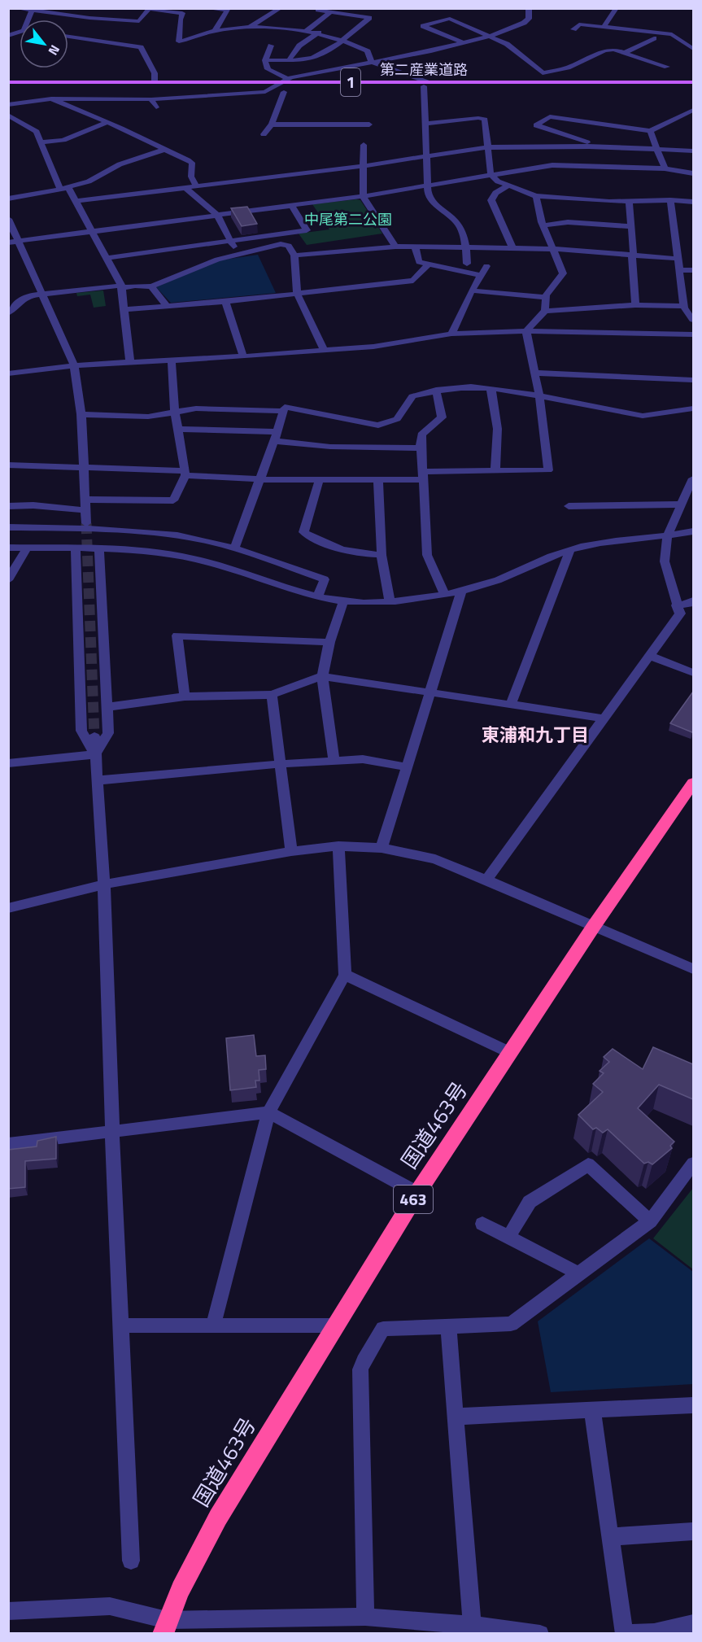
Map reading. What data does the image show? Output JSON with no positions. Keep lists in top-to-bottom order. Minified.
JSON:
{"streets":{"highway":["国道463号","463"],"main road":["第二産業道路","1"]},"districts":["東浦和九丁目"],"parks":["中尾第二公園"],"north":"bottom right"}
